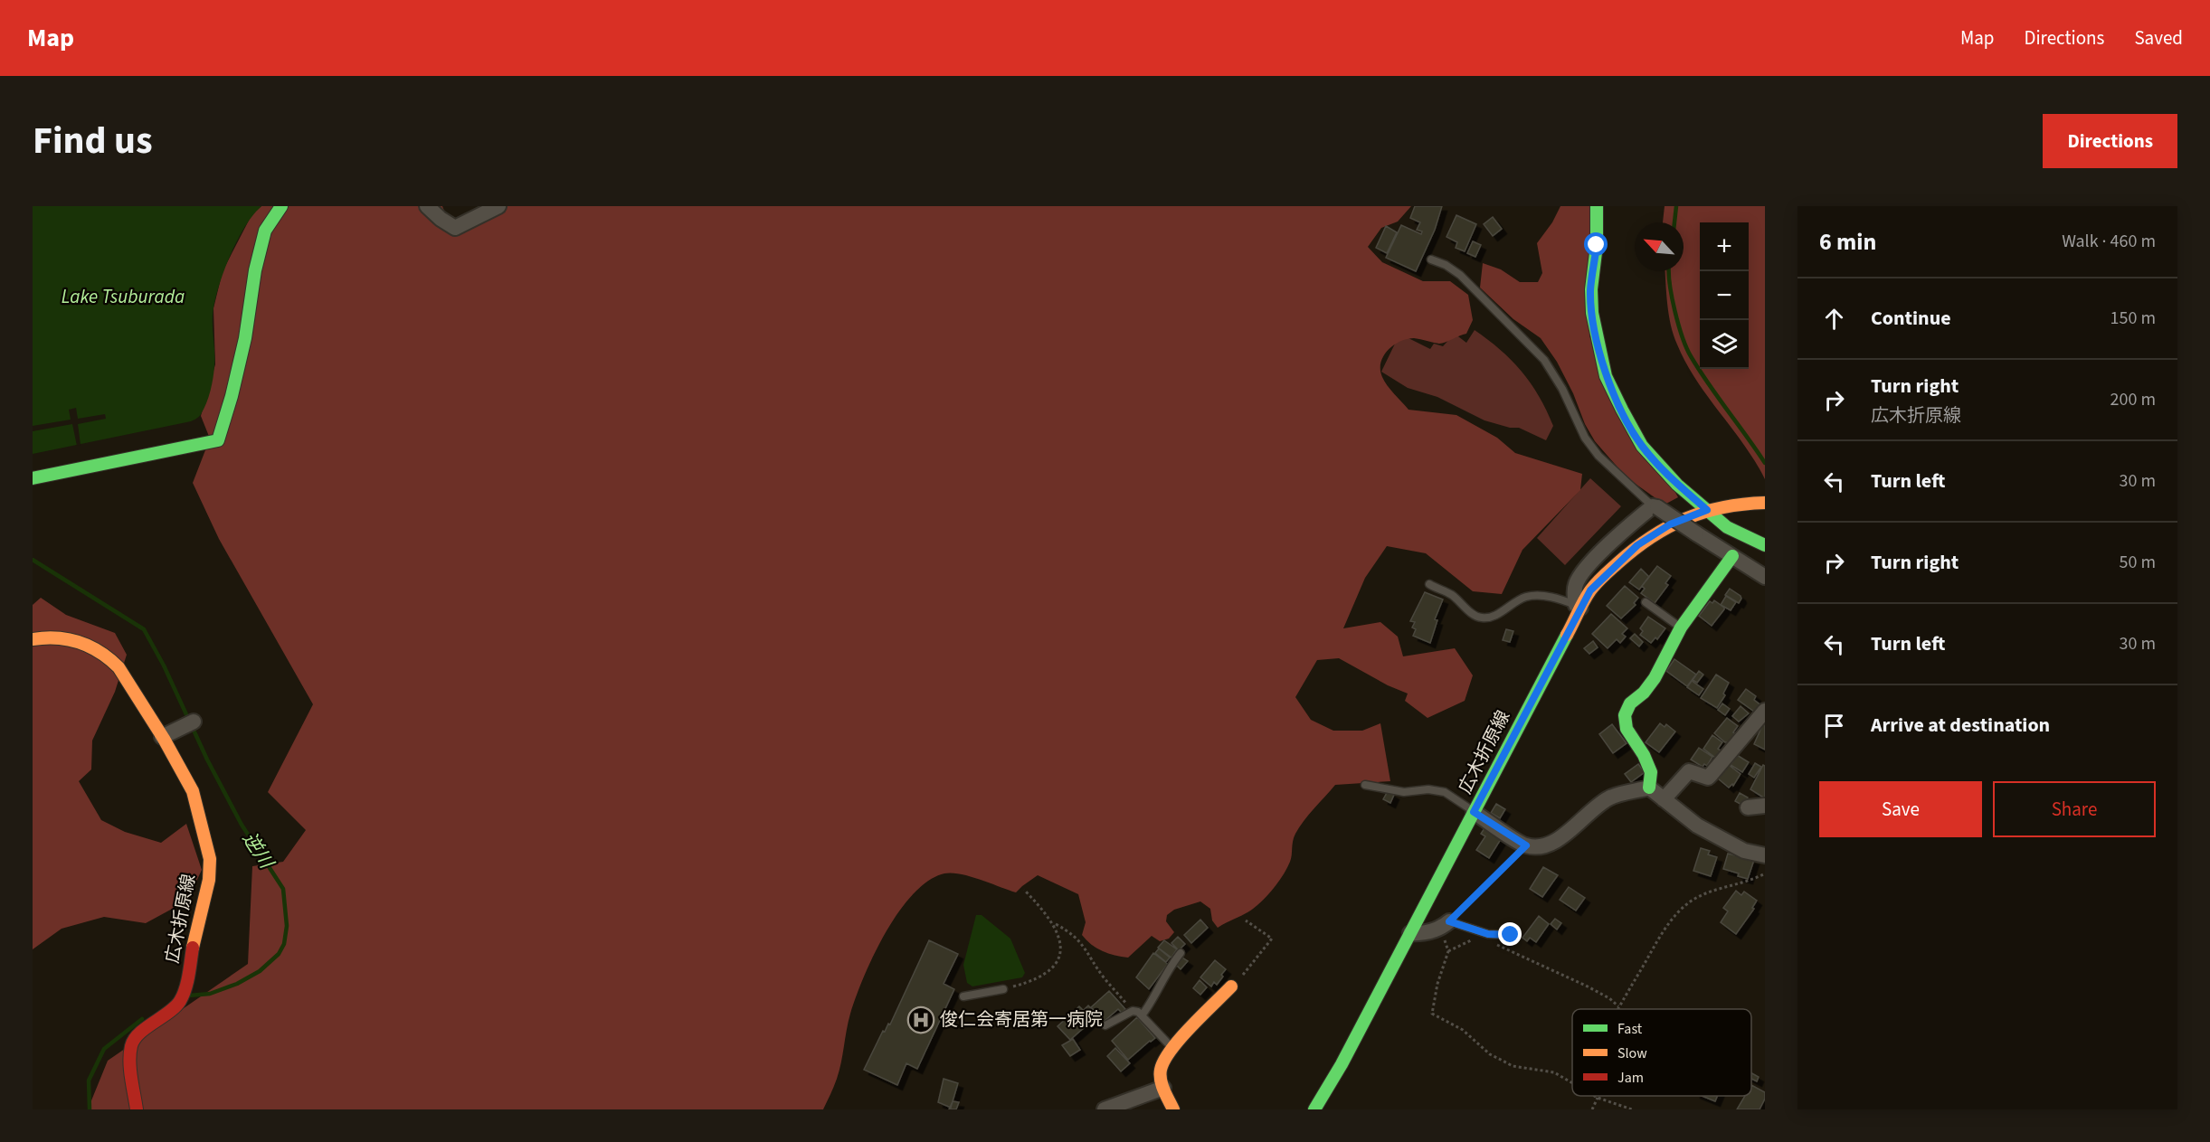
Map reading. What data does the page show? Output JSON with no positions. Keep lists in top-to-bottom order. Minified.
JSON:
{"streets":{"main road":["広木折原線"]},"water":["Lake Tsuburada","逆川"],"places":{"hospital":["俊仁会寄居第一病院"]},"legend":["Fast","Slow","Jam"],"north":"top left","page":{"header":"Map","nav":["Map","Directions","Saved"],"title":"Find us","buttons":["Directions",["Save","Share"]],"heading":["6 min","Walk · 460 m"],"map_buttons":["+","−"],"list":[["Continue","150 m"],["Turn right","広木折原線","200 m"],["Turn left","30 m"],["Turn right","50 m"],["Turn left","30 m"],"Arrive at destination"]}}
